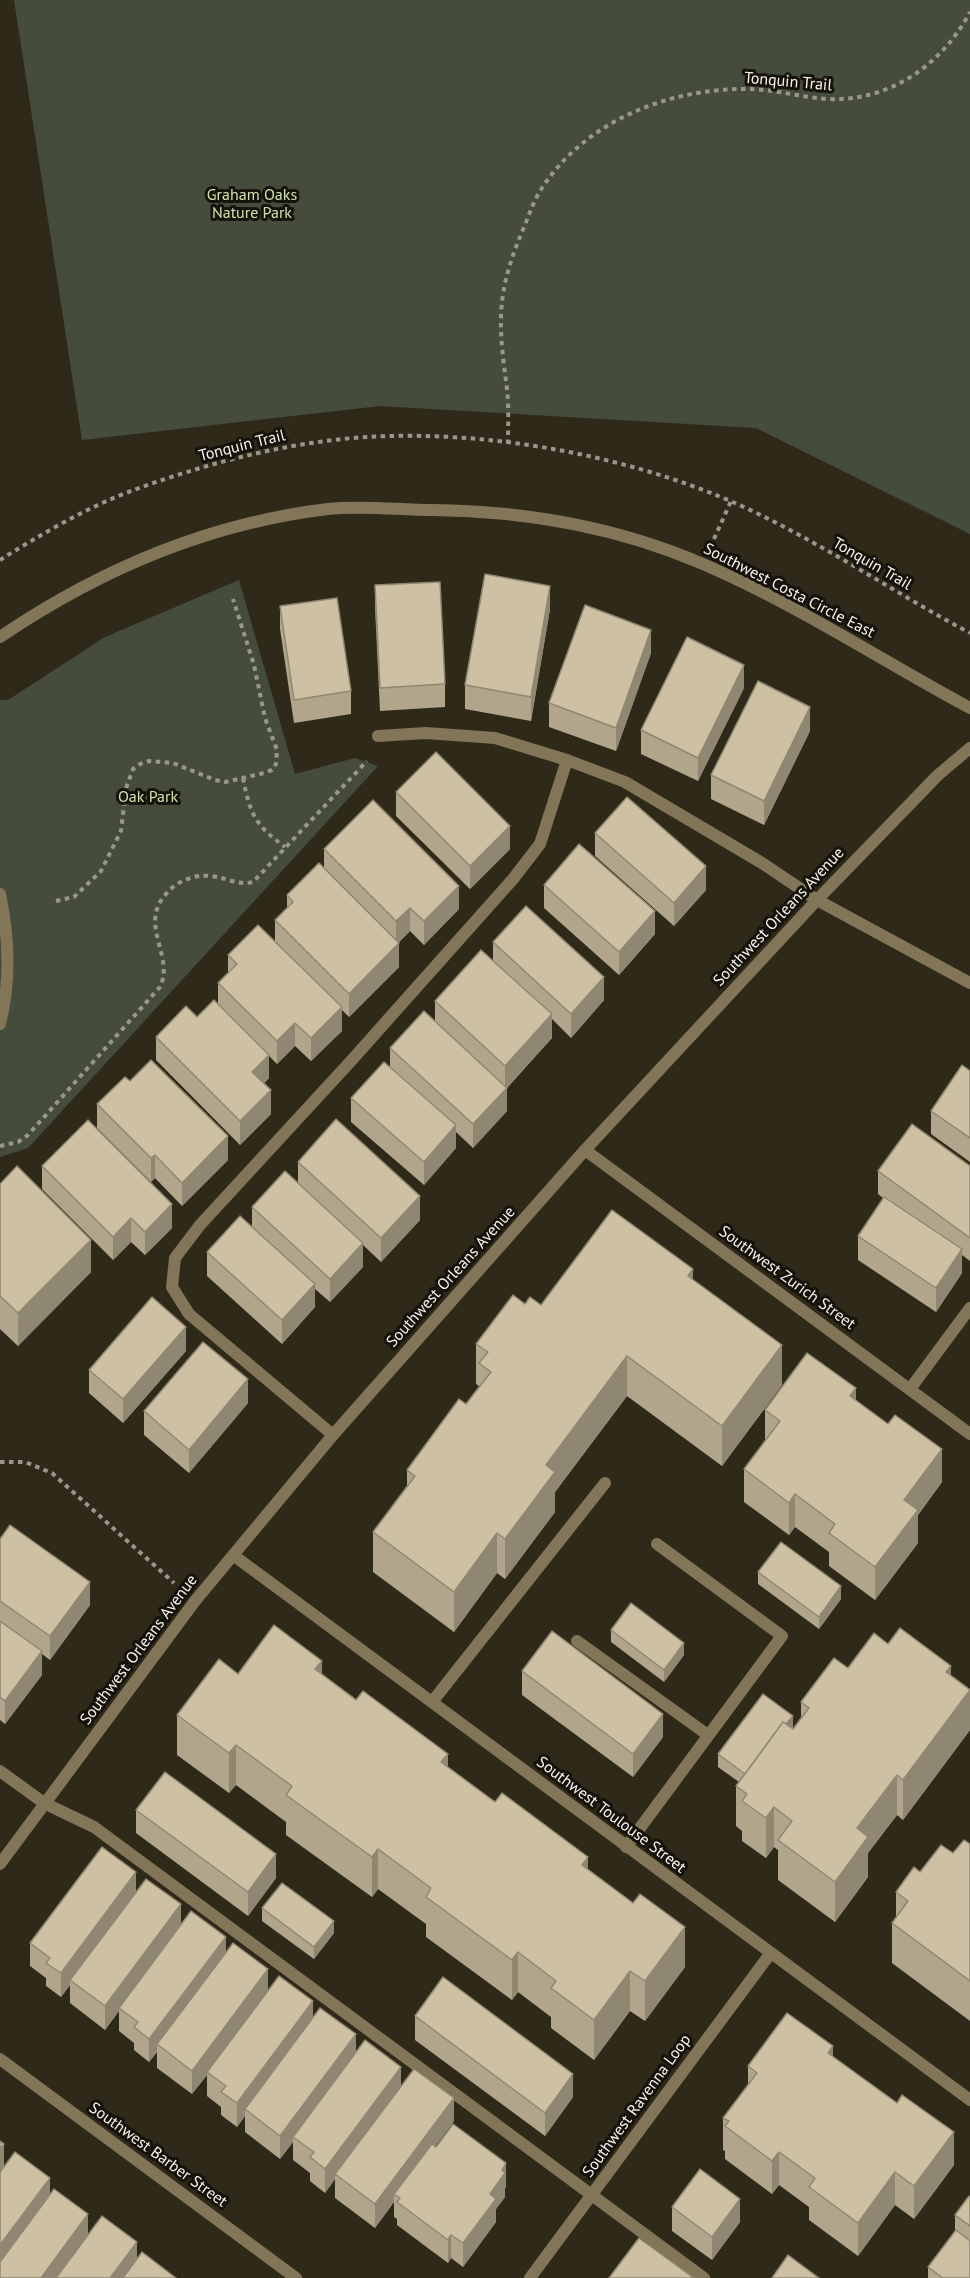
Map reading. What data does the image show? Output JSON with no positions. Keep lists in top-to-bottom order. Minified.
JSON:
{"streets":{"street":["Southwest Costa Circle East","Southwest Orleans Avenue","Southwest Zurich Street","Southwest Toulouse Street","Southwest Ravenna Loop","Southwest Barber Street"],"path":["Tonquin Trail"]},"crossings":[["Southwest Orleans Avenue","Southwest Zurich Street"],["Southwest Orleans Avenue","Southwest Toulouse Street"],["Southwest Toulouse Street","Southwest Ravenna Loop"]],"parks":["Graham Oaks Nature Park","Oak Park"]}
